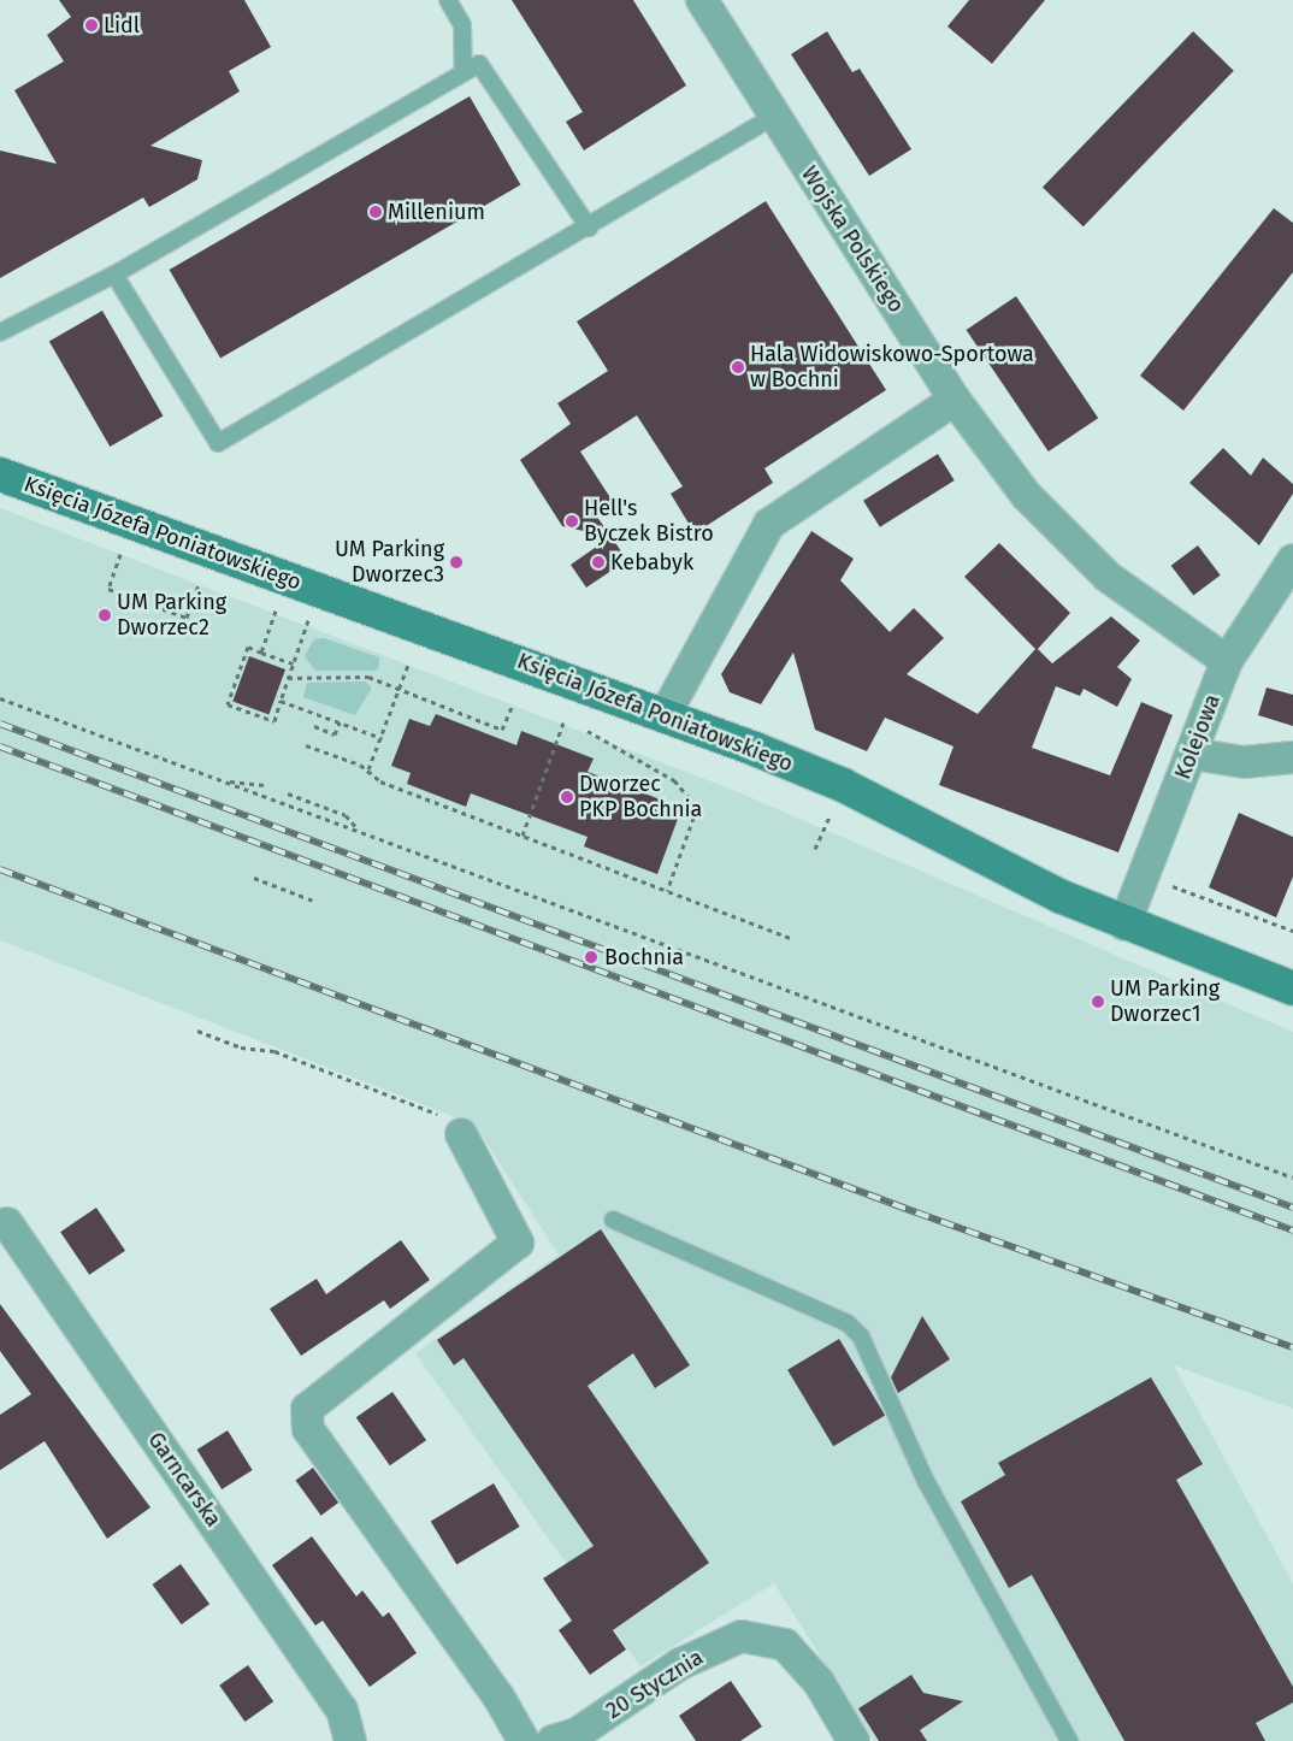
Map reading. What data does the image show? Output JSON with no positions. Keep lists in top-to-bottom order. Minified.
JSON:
{"streets":{"main road":["Księcia Józefa Poniatowskiego"],"street":["Wojska Polskiego","Kolejowa","Garncarska","20 Stycznia"]},"crossings":[["Wojska Polskiego","Kolejowa"],["Księcia Józefa Poniatowskiego","Kolejowa"]],"places":["Lidl","Millenium","Hala Widowiskowo-Sportowa w Bochni","Hell's Byczek Bistro","UM Parking Dworzec3","Kebabyk","UM Parking Dworzec2","Dworzec PKP Bochnia","Bochnia","UM Parking Dworzec1"]}
